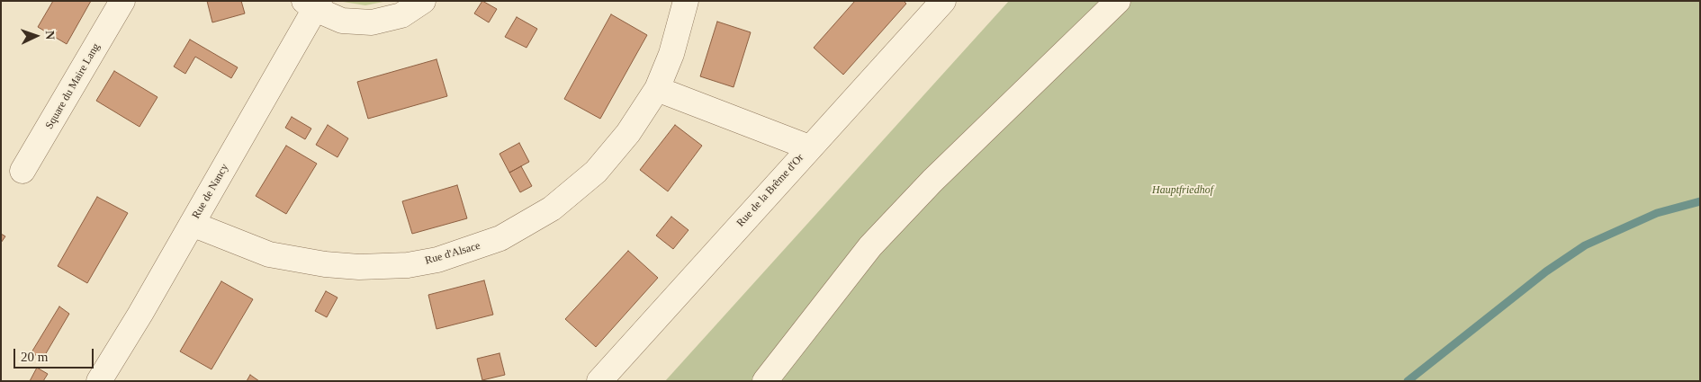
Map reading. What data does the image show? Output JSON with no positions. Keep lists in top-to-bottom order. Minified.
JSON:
{"streets":{"street":["Square du Maire Lang","Rue de la Brême d'Or","Rue de Nancy","Rue d'Alsace"]},"crossings":[["Rue de Nancy","Rue d'Alsace"]],"parks":["Hauptfriedhof"],"scale_bar":"20 m","north":"right"}
